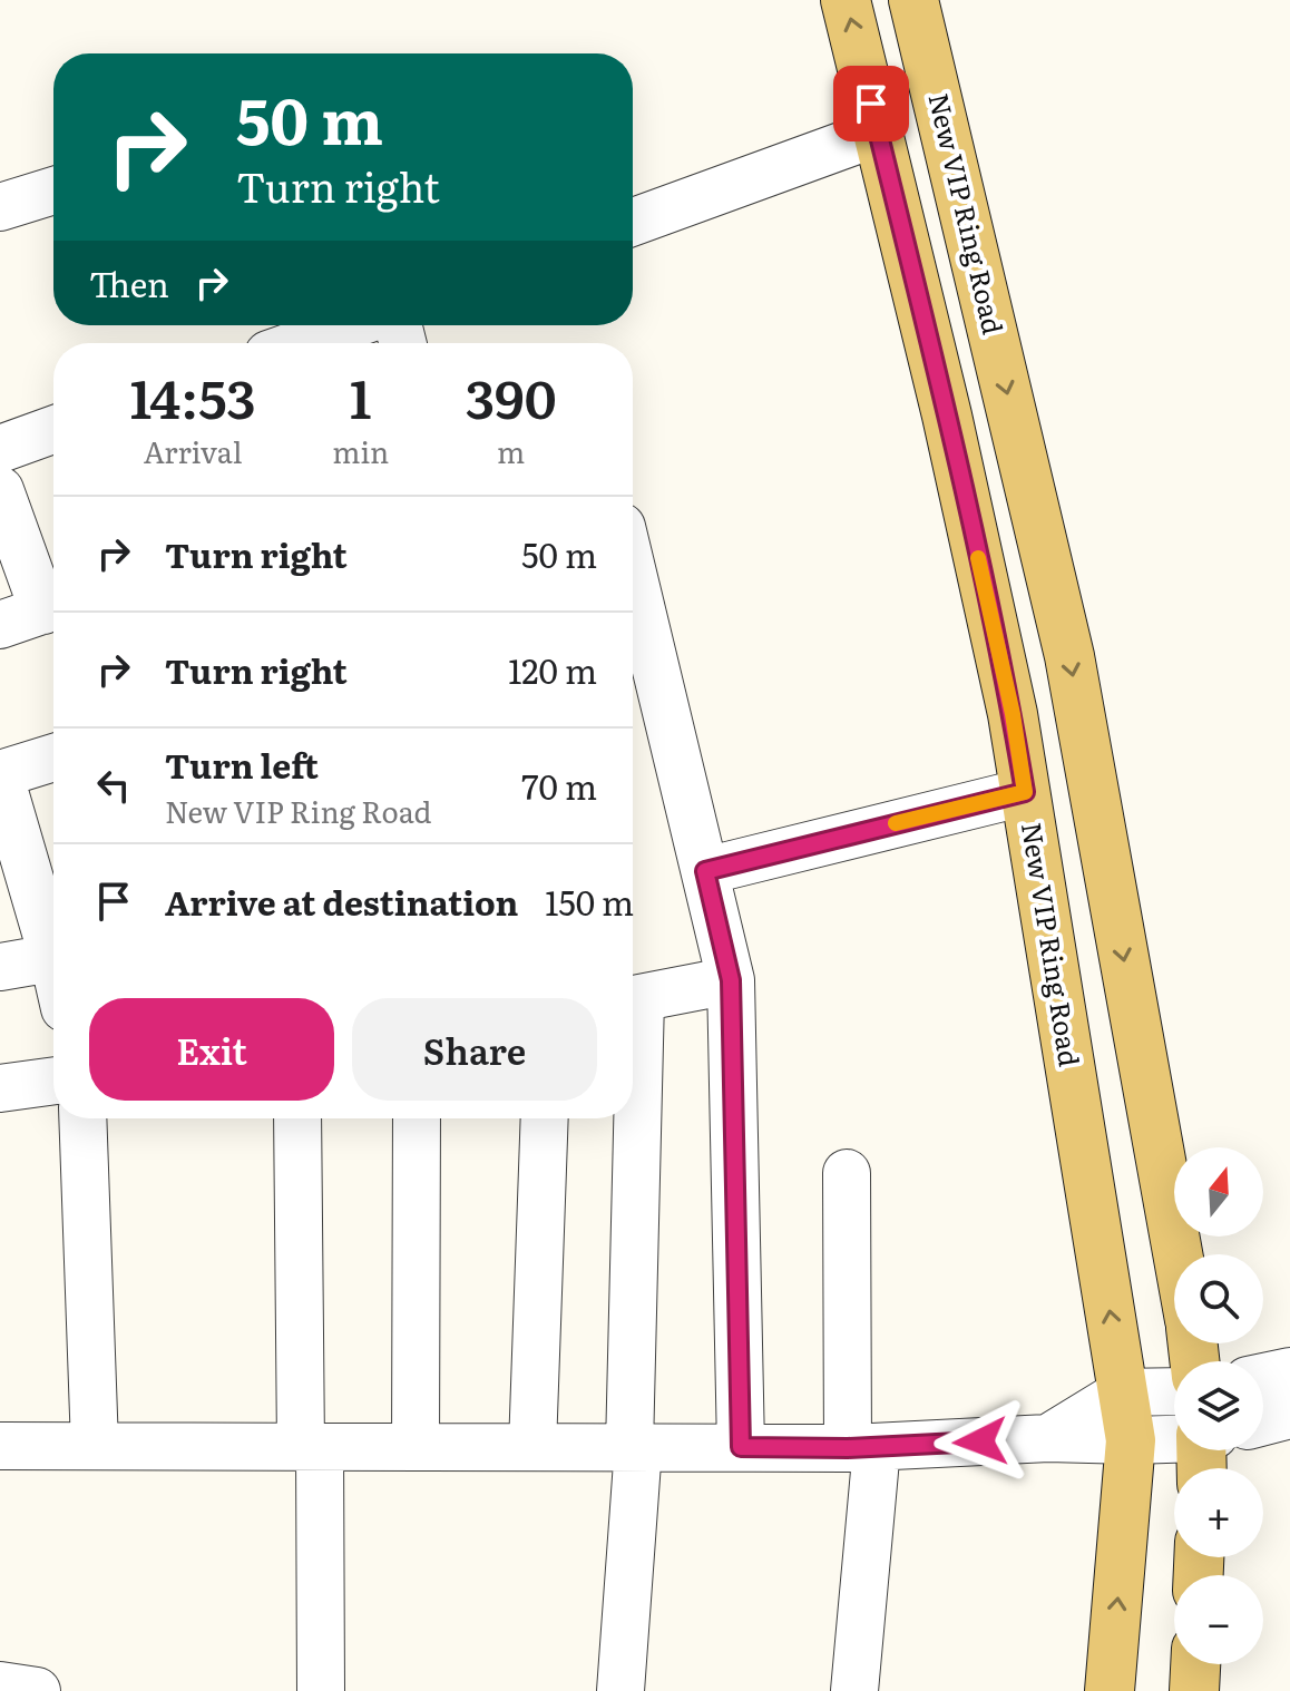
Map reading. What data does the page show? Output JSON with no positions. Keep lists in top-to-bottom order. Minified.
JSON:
{"streets":{"main road":["New VIP Ring Road"]},"north":"top","page":{"turn":["50 m","Turn right"],"then":"Then","eta":["14:53","Arrival","1","min","390","m"],"list":[{"name":"Turn right","value":"50 m"},{"name":"Turn right","value":"120 m"},{"name":"Turn left","note":"New VIP Ring Road","value":"70 m"},{"name":"Arrive at destination","value":"150 m"}],"buttons":["Exit","Share"],"map_buttons":["+","−"]}}
